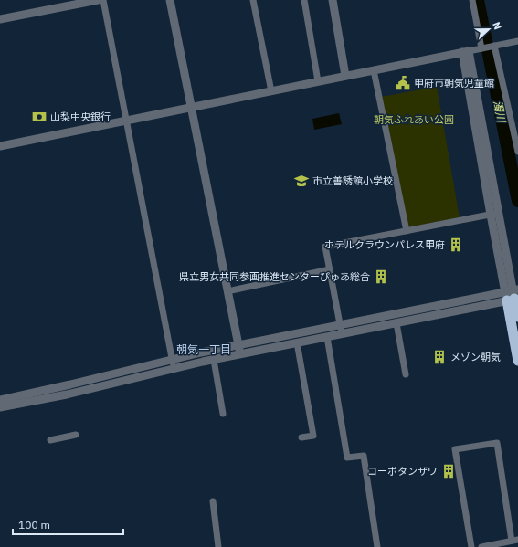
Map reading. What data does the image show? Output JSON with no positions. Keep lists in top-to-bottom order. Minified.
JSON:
{"districts":["朝気一丁目"],"water":["濁川"],"parks":["朝気ふれあい公園"],"places":{"public building":["甲府市朝気児童館"],"bank":["山梨中央銀行"],"school or university":["市立善誘館小学校"],"building":["ホテルクラウンパレス甲府","県立男女共同参画推進センターぴゅあ総合","メゾン朝気","コーポタンザワ"]},"scale_bar":"100 m","north":"right"}
